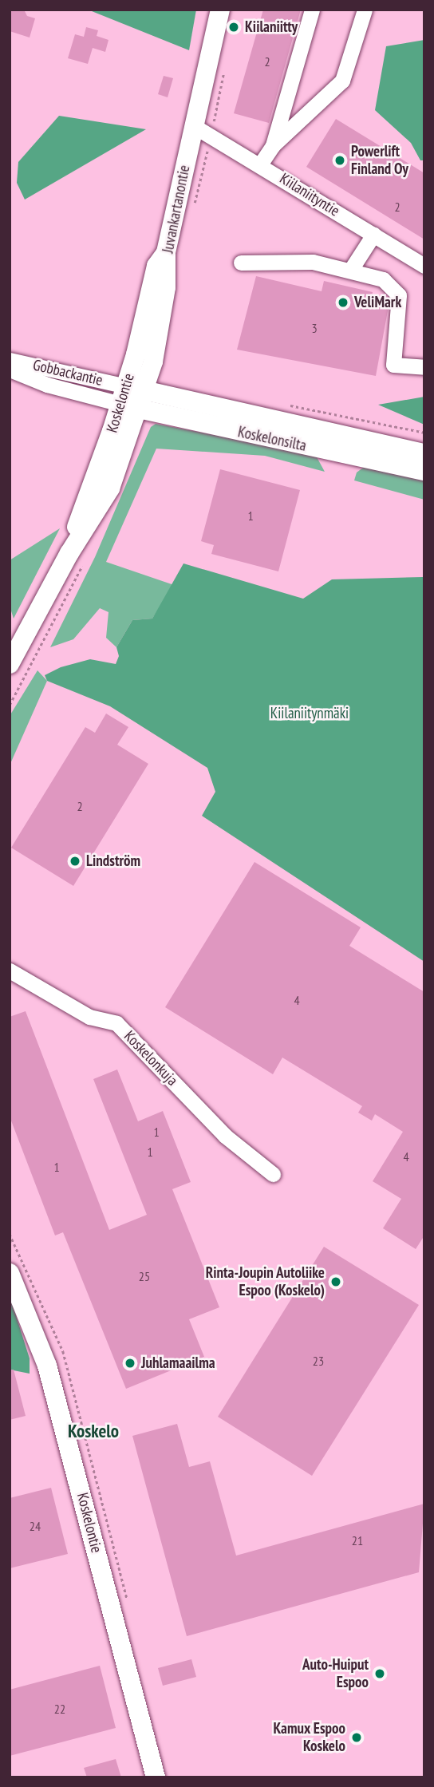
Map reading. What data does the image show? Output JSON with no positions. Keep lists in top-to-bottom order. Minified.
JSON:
{"streets":{"main road":["Juvankartanontie","Koskelontie","Koskelonsilta"],"street":["Kiilaniityntie","Gobbackantie","Koskelonkuja"]},"crossings":[["Kiilaniityntie","Juvankartanontie"],["Juvankartanontie","Koskelontie"],["Gobbackantie","Koskelontie"],["Gobbackantie","Koskelonsilta"],["Koskelontie","Koskelonsilta"]],"districts":["Koskelo"],"parks":["Kiilaniitynmäki"],"places":["Kiilaniitty","Powerlift Finland Oy","VeliMark","Lindström","Rinta-Joupin Autoliike Espoo (Koskelo)","Juhlamaailma","Auto-Huiput Espoo","Kamux Espoo Koskelo"],"house_numbers":["2","2","3","1","2","4","1","1","4","1","25","23","24","21","22"]}
